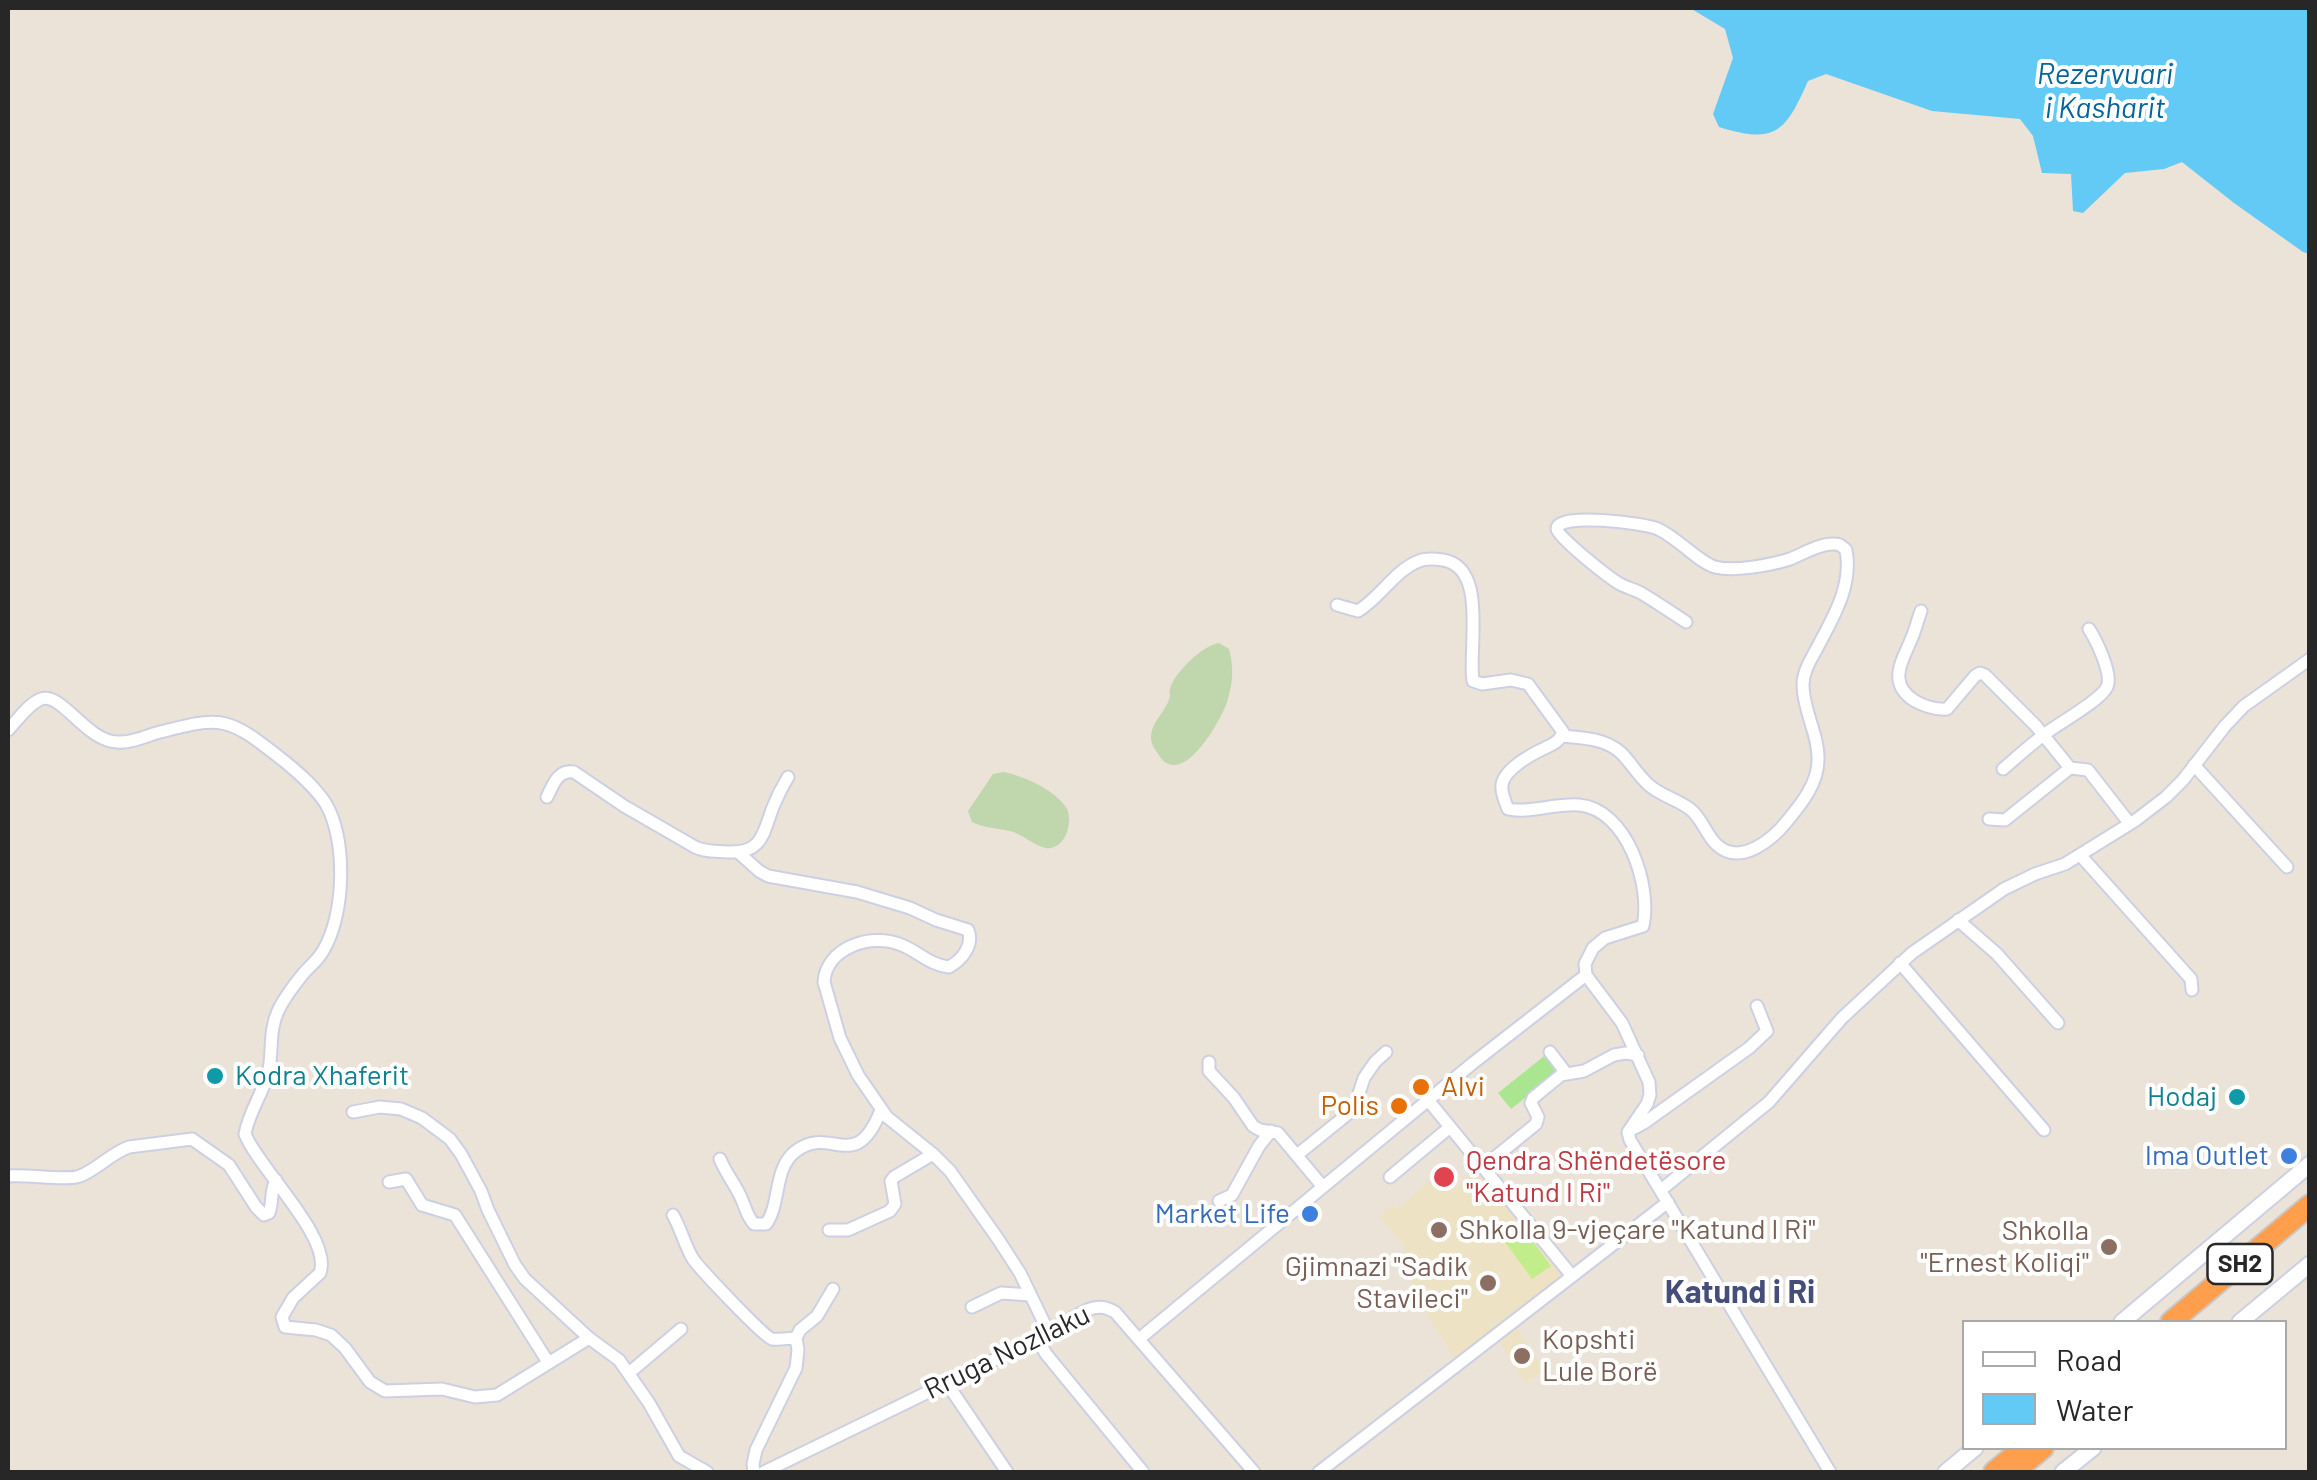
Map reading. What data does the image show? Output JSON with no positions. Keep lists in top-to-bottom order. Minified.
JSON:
{"streets":{"highway":["SH2"],"street":["Rruga Nozllaku"]},"districts":["Katund i Ri"],"water":["Rezervuari i Kasharit"],"places":["Kodra Xhaferit","Alvi","Hodaj","Polis","Ima Outlet","Qendra Shëndetësore \"Katund I Ri\"","Market Life","Shkolla 9-vjeçare \"Katund I Ri\"","Shkolla \"Ernest Koliqi\"","Gjimnazi \"Sadik Stavileci\"","Kopshti Lule Borë"],"legend":["Road","Water"]}
